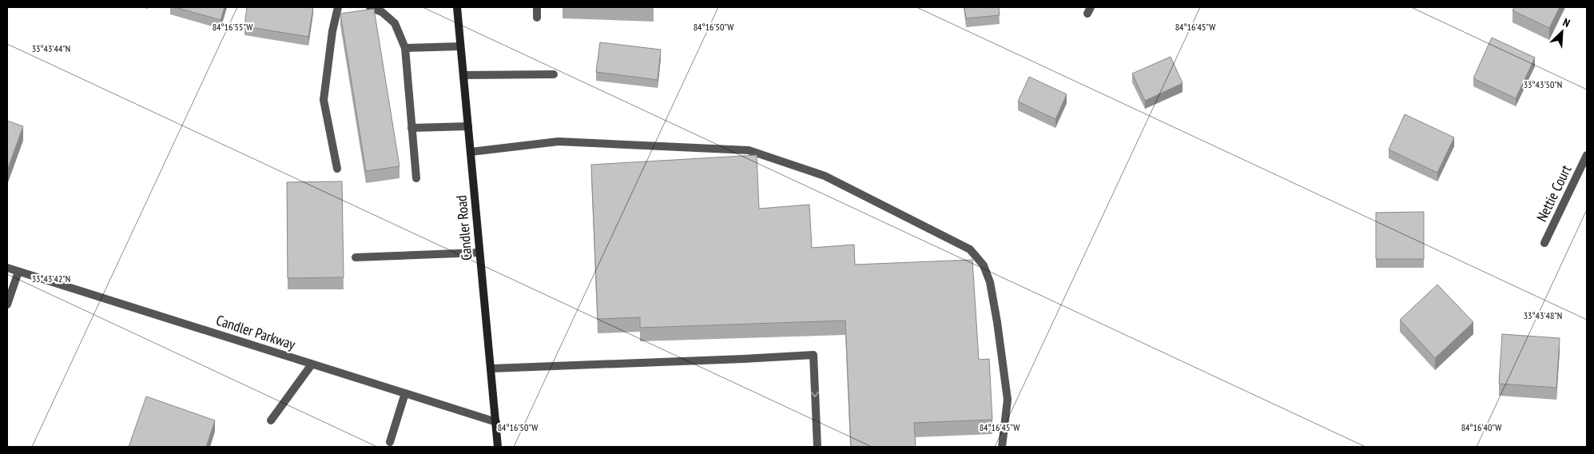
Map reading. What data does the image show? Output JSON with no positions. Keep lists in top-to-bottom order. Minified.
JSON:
{"streets":{"main road":["Candler Road"],"street":["Nettie Court","Candler Parkway"]},"crossings":[["Candler Road","Candler Parkway"]],"north":"top right","coordinates":["84°16'55\"W","84°16'50\"W","84°16'45\"W","33°43'44\"N","33°43'50\"N","33°43'42\"N","33°43'48\"N","84°16'40\"W"]}
